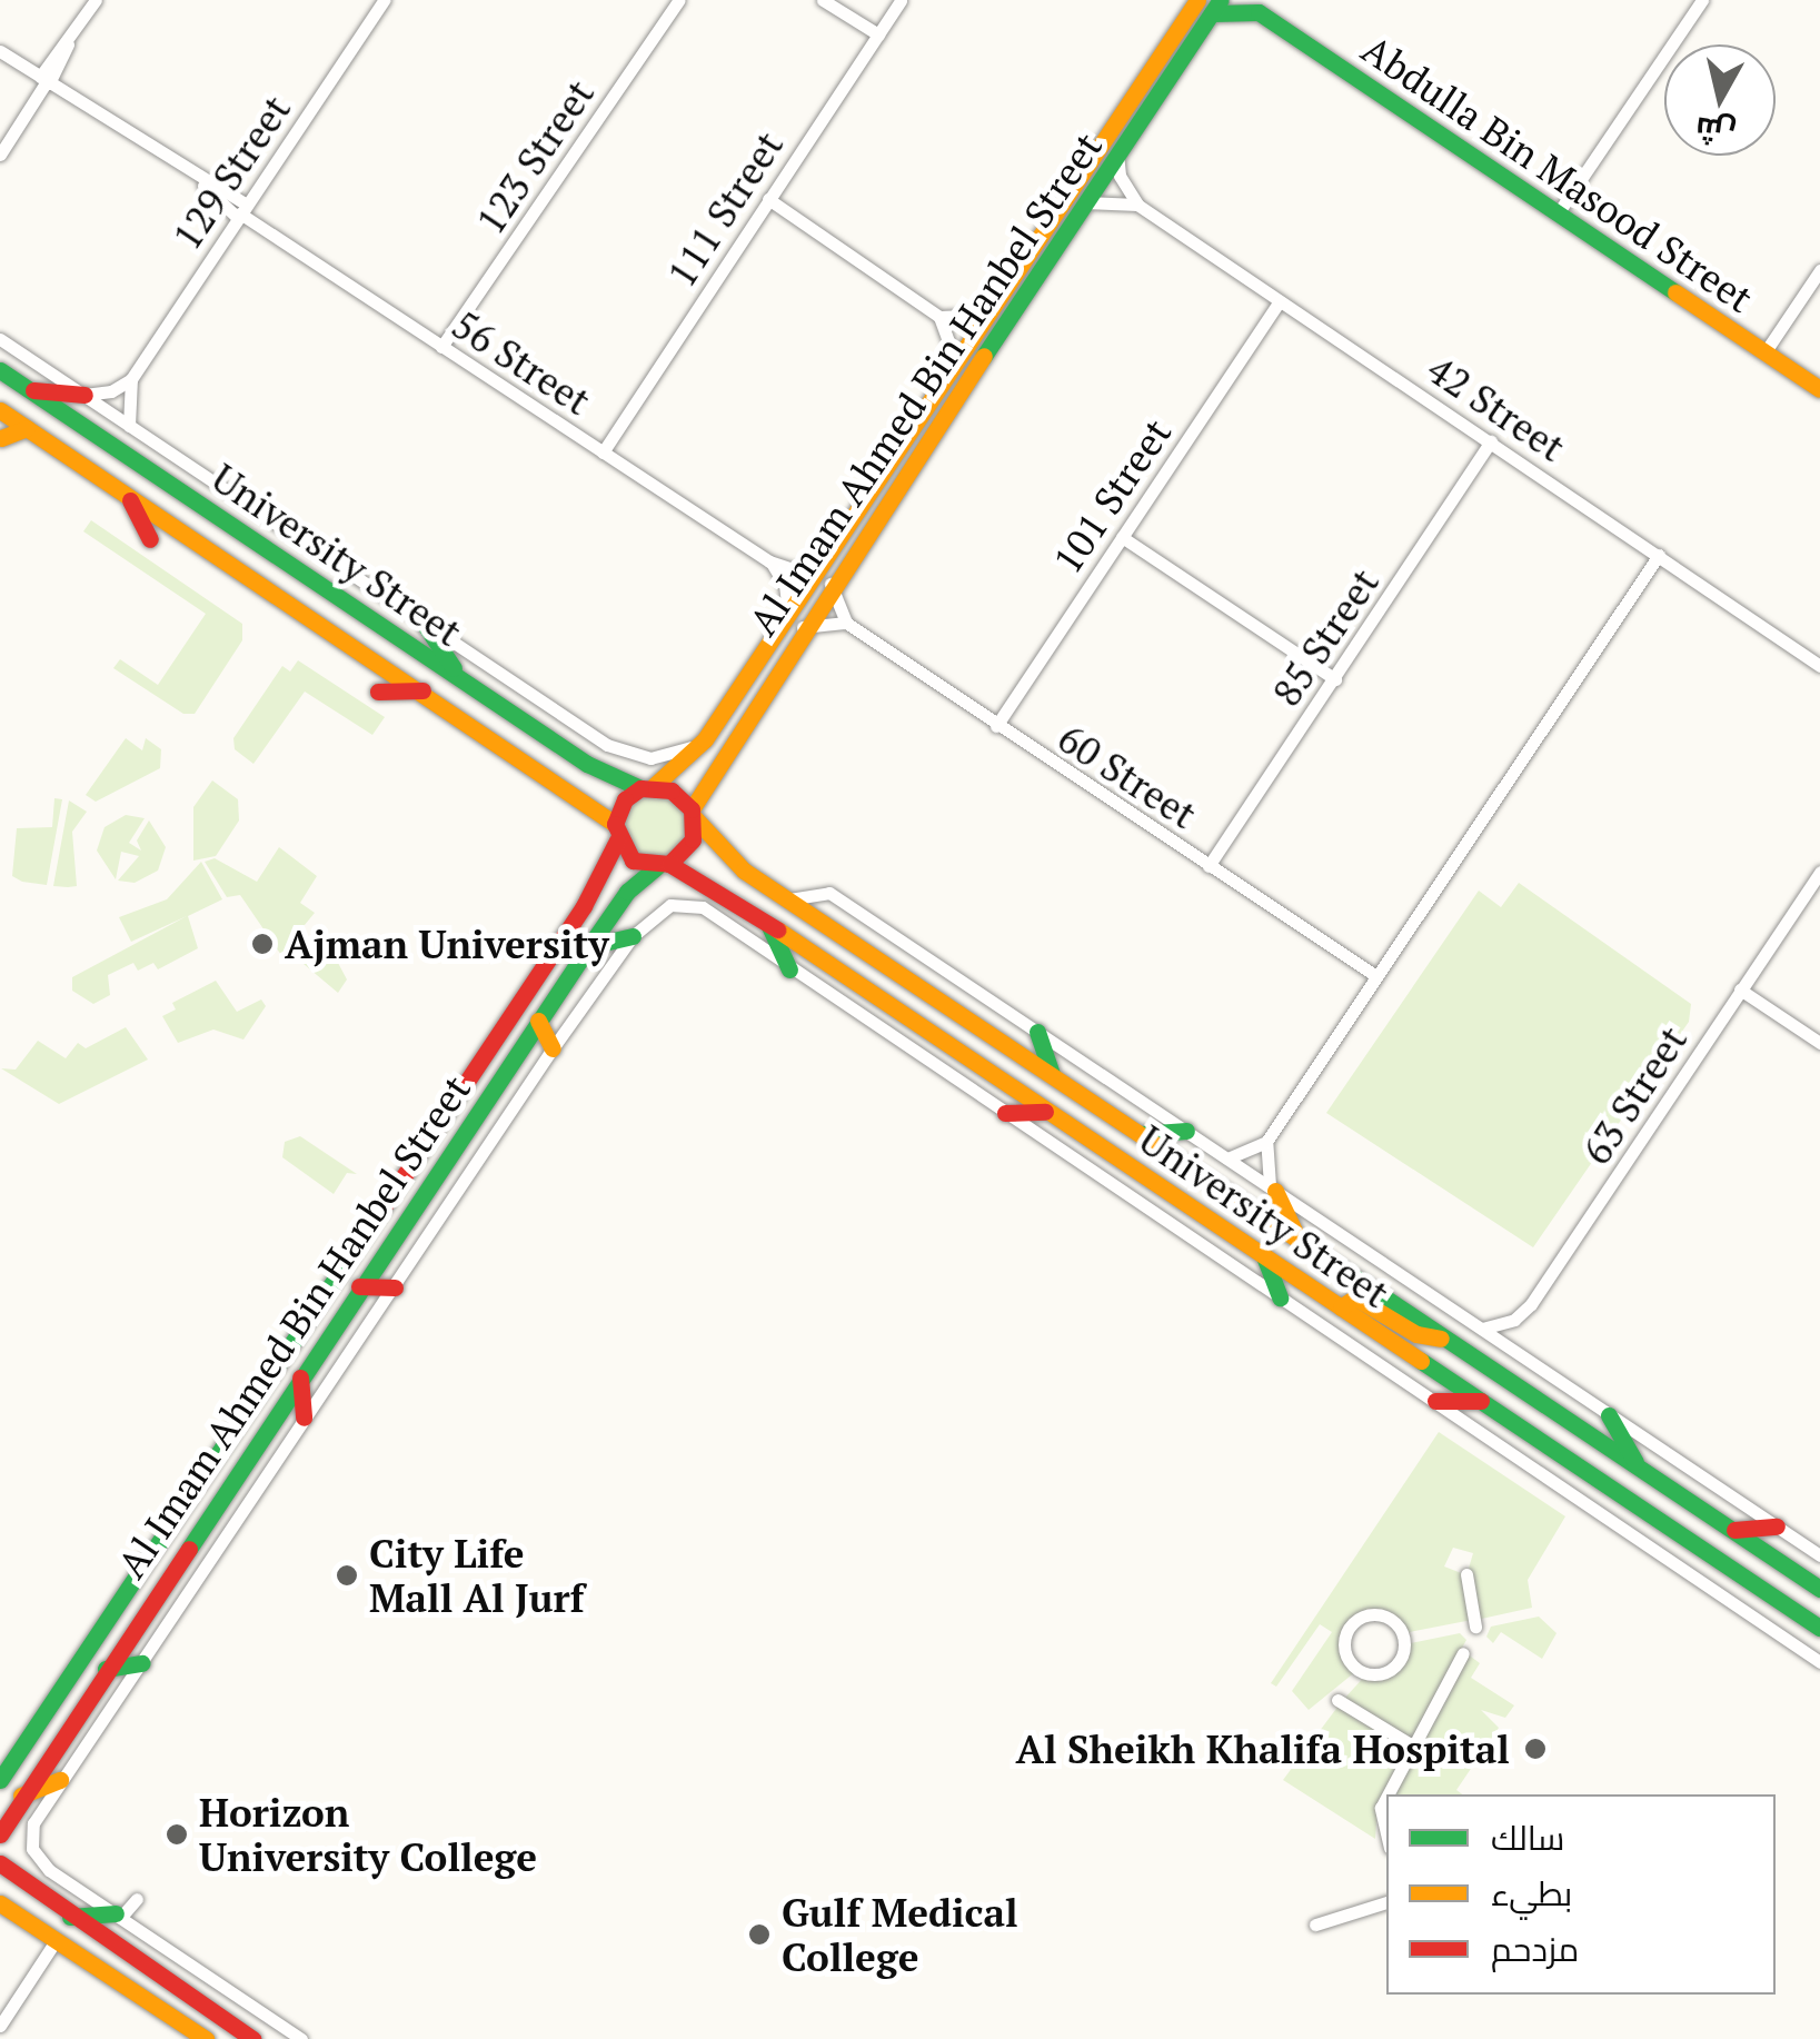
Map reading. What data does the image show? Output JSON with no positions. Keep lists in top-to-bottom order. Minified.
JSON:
{"streets":{"street":["123 Street","129 Street","Abdulla Bin Masood Street","111 Street","56 Street","Al Imam Ahmed Bin Hanbel Street","42 Street","101 Street","University Street","85 Street","60 Street","63 Street"]},"crossings":[["123 Street","56 Street"],["129 Street","56 Street"],["Abdulla Bin Masood Street","Al Imam Ahmed Bin Hanbel Street"],["111 Street","56 Street"],["56 Street","Al Imam Ahmed Bin Hanbel Street"],["Al Imam Ahmed Bin Hanbel Street","University Street"],["42 Street","101 Street"],["42 Street","85 Street"],["101 Street","60 Street"],["85 Street","60 Street"]],"places":["Ajman University","City Life Mall Al Jurf","Al Sheikh Khalifa Hospital","Horizon University College","Gulf Medical College"],"legend":["سالك","بطيء","مزدحم"],"north":"bottom"}
